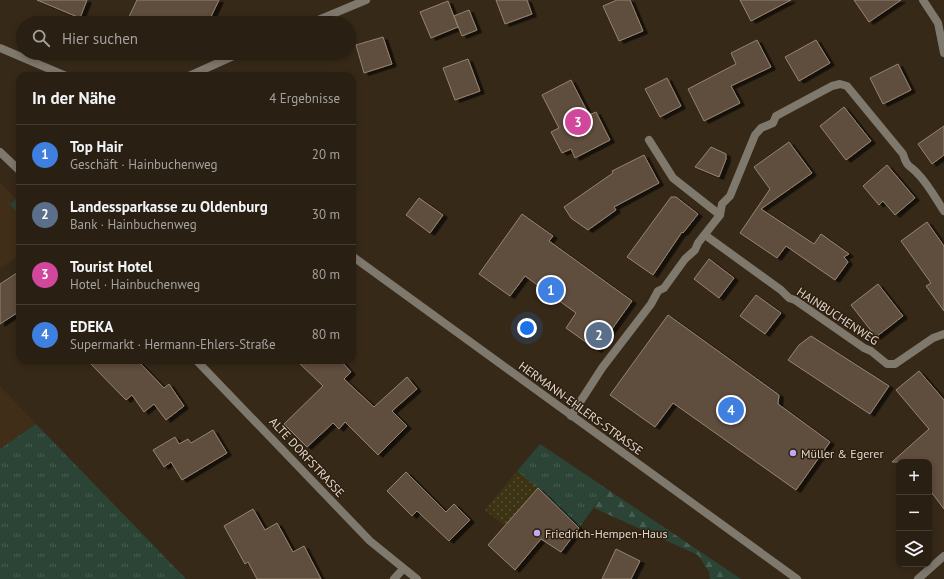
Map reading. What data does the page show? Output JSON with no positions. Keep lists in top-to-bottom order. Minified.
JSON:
{"streets":{"street":["HAINBUCHENWEG","HERMANN-EHLERS-STRASSE","ALTE DORFSTRASSE"]},"places":["Müller & Egerer","Friedrich-Hempen-Haus"],"page":{"search":"Hier suchen","heading":["In der Nähe","4 Ergebnisse"],"pins":["3","1","2","4"],"list":[{"mark":"1","name":"Top Hair","note":"Geschäft · Hainbuchenweg","value":"20 m"},{"mark":"2","name":"Landessparkasse zu Oldenburg","note":"Bank · Hainbuchenweg","value":"30 m"},{"mark":"3","name":"Tourist Hotel","note":"Hotel · Hainbuchenweg","value":"80 m"},{"mark":"4","name":"EDEKA","note":"Supermarkt · Hermann-Ehlers-Straße","value":"80 m"}],"map_buttons":["+","−"]}}
